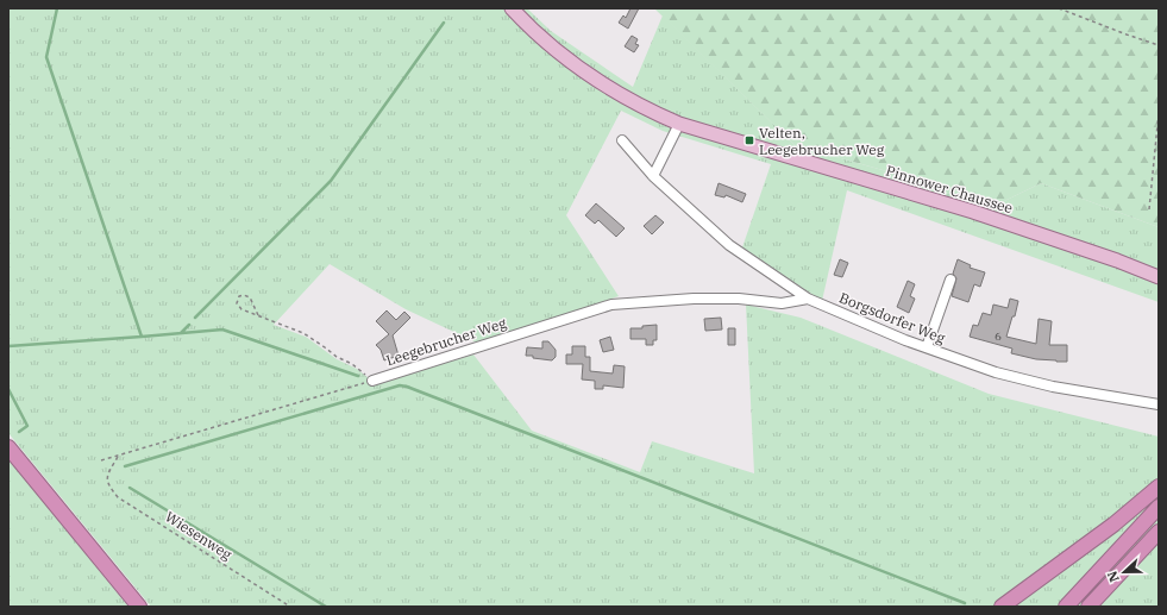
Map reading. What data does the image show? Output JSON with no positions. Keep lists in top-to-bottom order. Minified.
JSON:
{"streets":{"main road":["Pinnower Chaussee"],"street":["Borgsdorfer Weg","Leegebrucher Weg"],"path":["Wiesenweg"]},"crossings":[["Borgsdorfer Weg","Leegebrucher Weg"],["Leegebrucher Weg","Wiesenweg"]],"places":{"transit":["Velten, Leegebrucher Weg"]},"house_numbers":["6"],"north":"left"}
